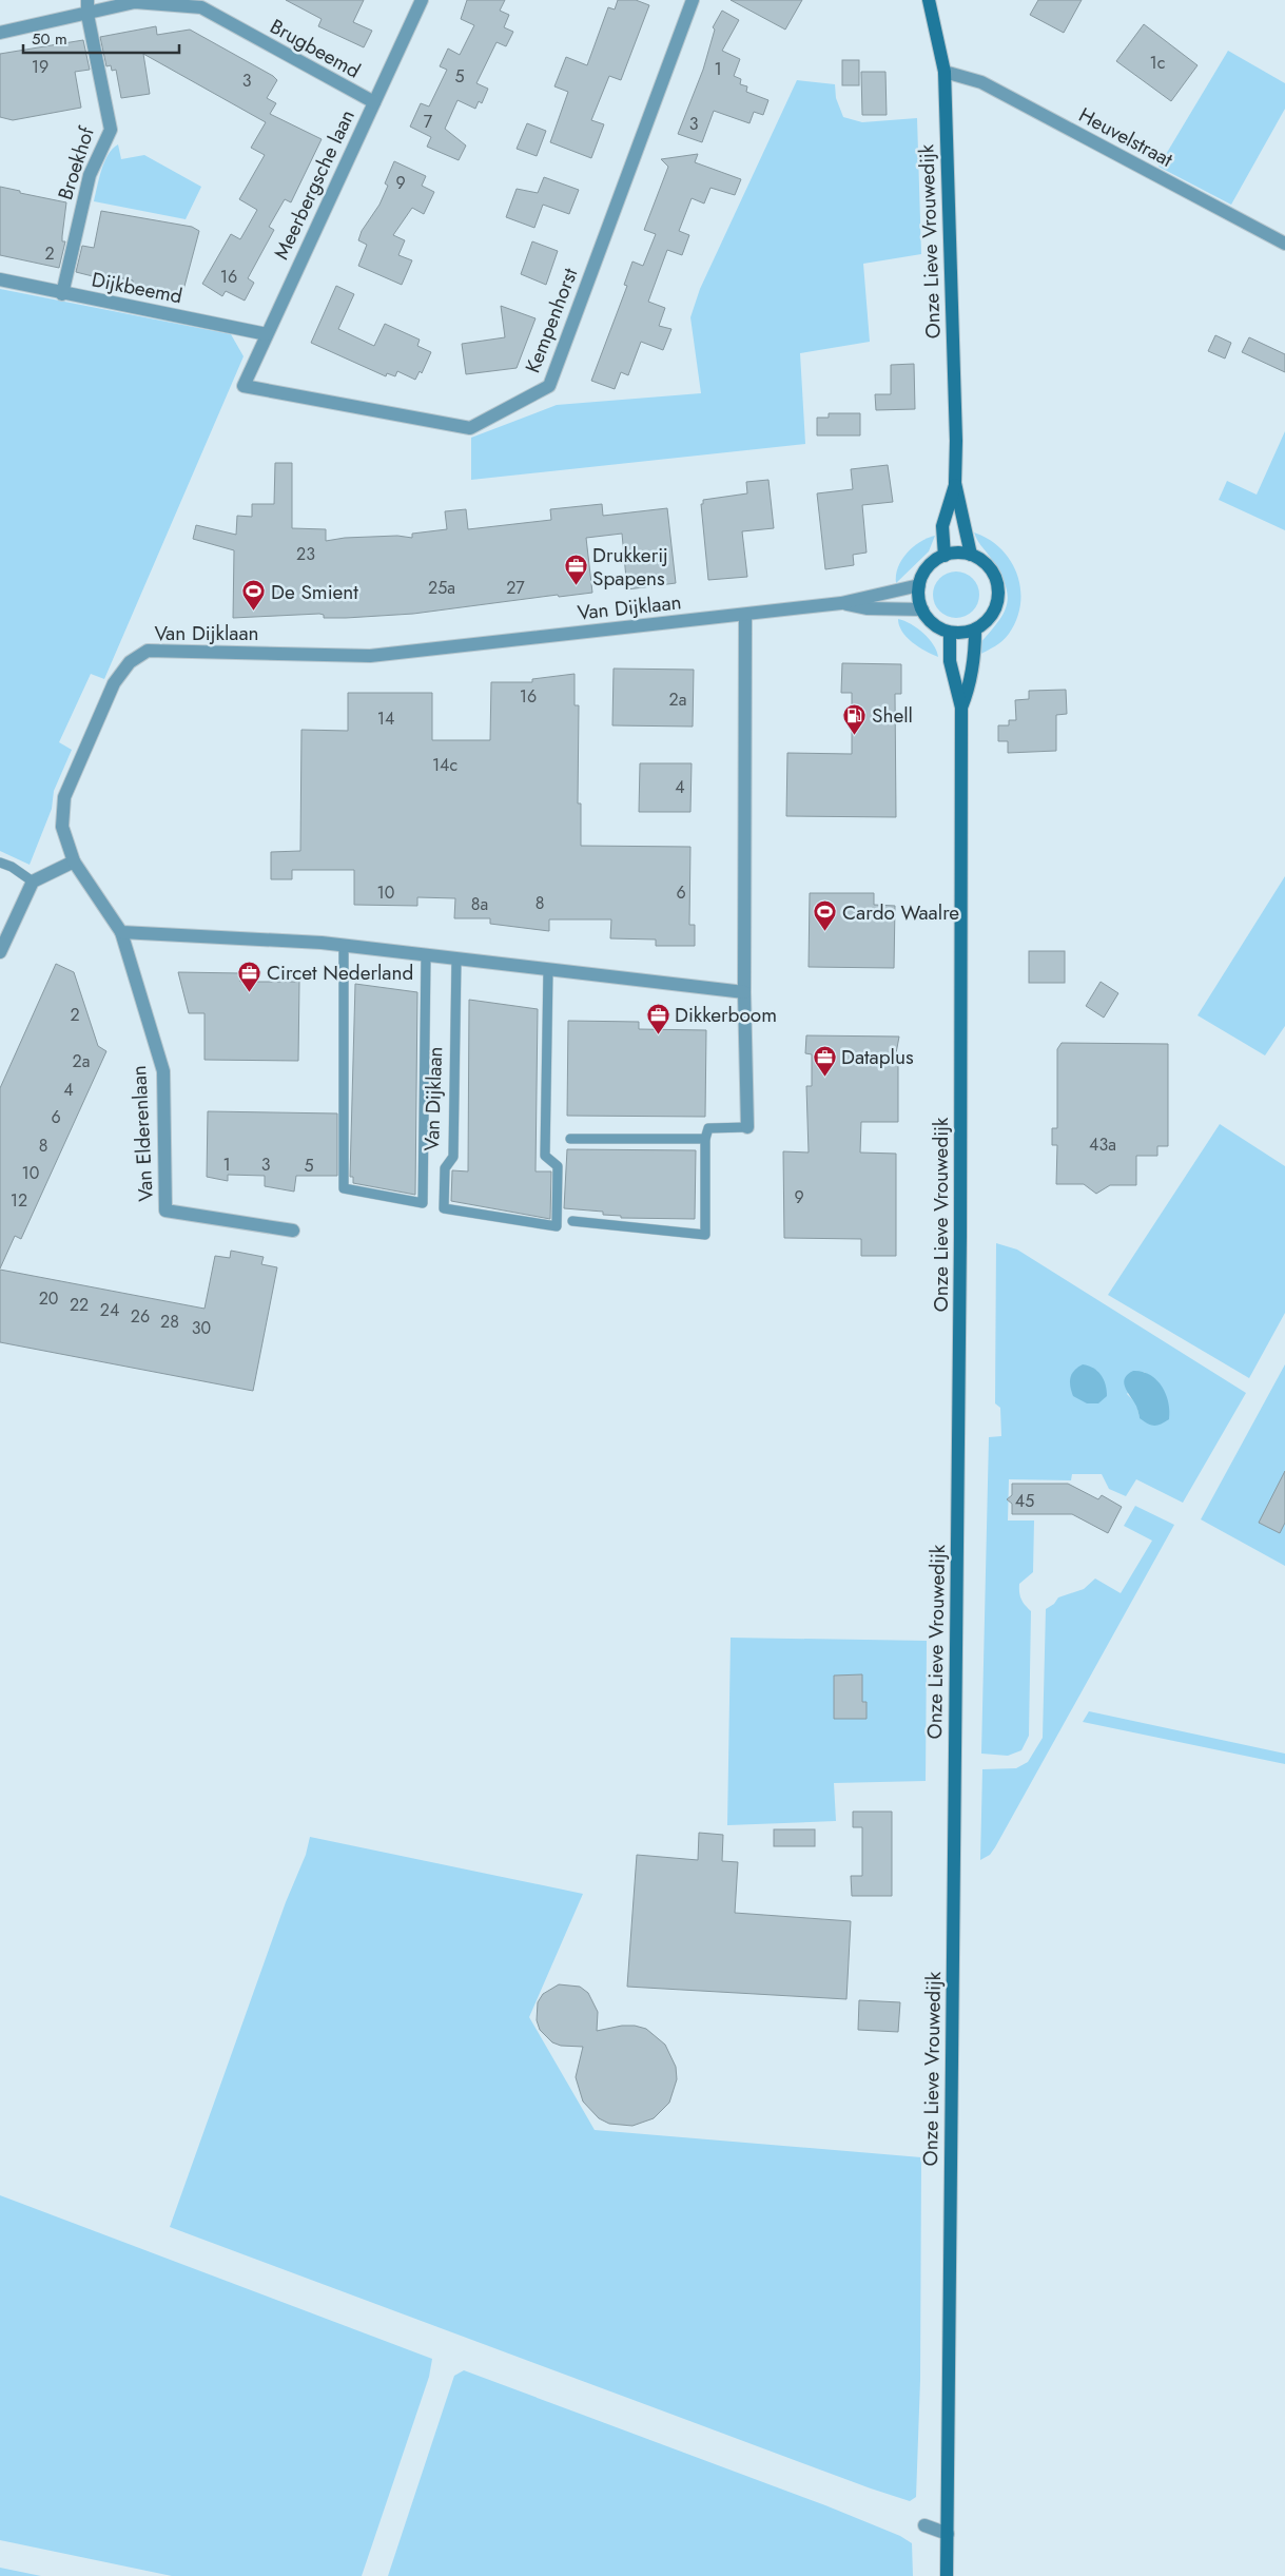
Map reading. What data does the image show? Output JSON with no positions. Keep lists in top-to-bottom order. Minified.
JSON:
{"streets":{"main road":["Onze Lieve Vrouwedijk"],"street":["Brugbeemd","Heuvelstraat","Broekhof","Meerbergsche laan","Dijkbeemd","Kempenhorst","Van Dijklaan","Van Elderenlaan"]},"crossings":[["Brugbeemd","Broekhof"],["Brugbeemd","Meerbergsche laan"],["Heuvelstraat","Onze Lieve Vrouwedijk"],["Broekhof","Dijkbeemd"],["Meerbergsche laan","Dijkbeemd"],["Meerbergsche laan","Kempenhorst"],["Onze Lieve Vrouwedijk","Van Dijklaan"],["Van Dijklaan","Van Elderenlaan"]],"places":{"office":["Drukkerij Spapens","Circet Nederland","Dikkerboom","Dataplus"],"sports":["De Smient","Cardo Waalre"],"fuel station":["Shell"]},"house_numbers":["1c","19","1","5","3","7","3","9","2","16","23","25a","27","16","2a","14","14c","4","10","6","8","8a","2","2a","4","6","43a","8","1","3","5","10","9","12","20","22","24","26","28","30","45"],"scale_bar":"50 m"}
